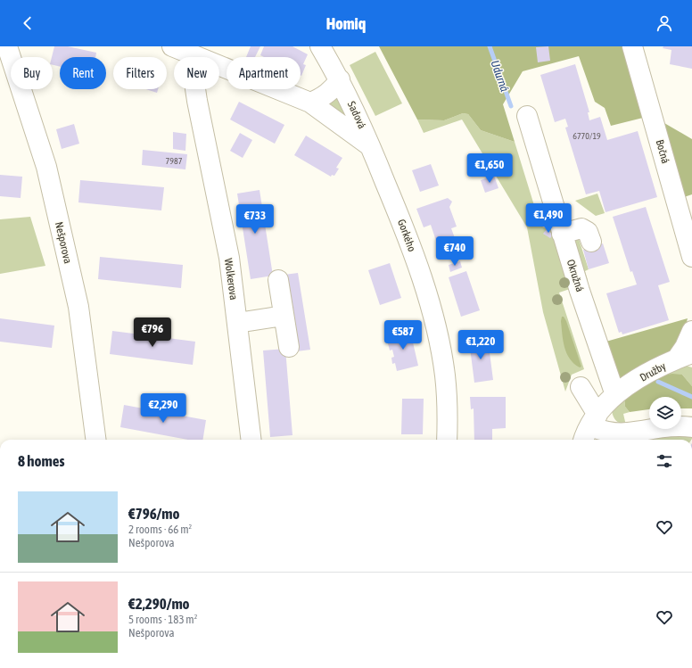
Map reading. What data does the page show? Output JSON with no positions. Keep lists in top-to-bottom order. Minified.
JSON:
{"streets":{"street":["Sadová","Bočná","Gorkého","Nešporova","Okružná","Wolkerova","Družby"]},"crossings":[["Sadová","Gorkého"],["Okružná","Družby"]],"water":["Udurná"],"house_numbers":["6770/19","7987"],"page":{"header":"Homiq","chip":["Buy","Rent","Filters","New","Apartment"],"price":["€1,650","€1,490","€733","€740","€796","€587","€1,220","€2,290"],"heading":"8 homes","list":[{"name":"€796/mo","note":"2 rooms · 66 m² · Nešporova"},{"name":"€2,290/mo","note":"5 rooms · 183 m² · Nešporova"}]}}
